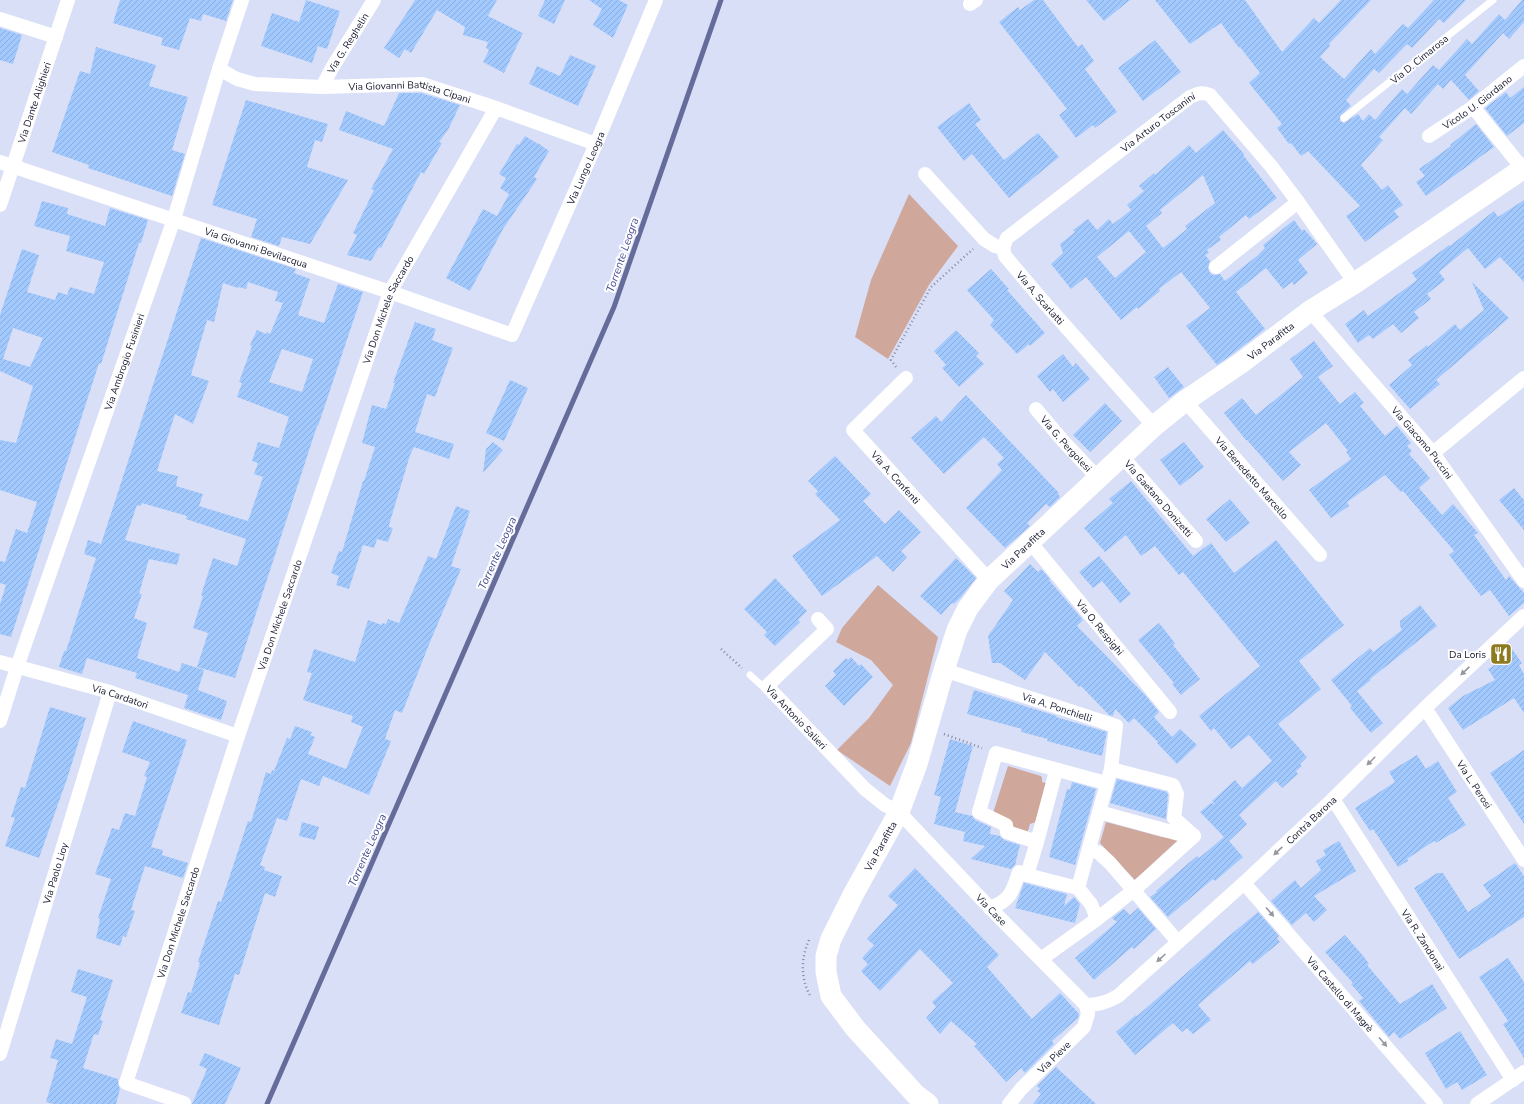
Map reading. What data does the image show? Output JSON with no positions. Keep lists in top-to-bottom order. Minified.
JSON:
{"streets":{"street":["Via G. Reghelin","Via Giovanni Battista Cipani","Vicolo U. Giordano","Via Dante Alighieri","Via Arturo Toscanini","Via Lungo Leogra","Via Giovanni Bevilacqua","Via A. Scarlatti","Via Don Michele Saccardo","Via Parafitta","Via Ambrogio Fusinieri","Via Giacomo Puccini","Via G. Pergolesi","Via A. Confenti","Via Benedetto Marcello","Via Gaetano Donizetti","Via O. Respighi","Via Cardatori","Via A. Ponchielli","Via Antonio Salieri","Via L. Perosi","Contrà Barona","Via Paolo Lioy","Via Case","Via R. Zandonai","Via Castello di Magrè","Via Pieve"],"lane":["Via D. Cimarosa"]},"crossings":[["Via G. Reghelin","Via Giovanni Battista Cipani"],["Via Giovanni Battista Cipani","Via Lungo Leogra"],["Via Giovanni Battista Cipani","Via Don Michele Saccardo"],["Via Giovanni Battista Cipani","Via Ambrogio Fusinieri"],["Via Dante Alighieri","Via Giovanni Bevilacqua"],["Via Arturo Toscanini","Via A. Scarlatti"],["Via Arturo Toscanini","Via Parafitta"],["Via Lungo Leogra","Via Giovanni Bevilacqua"],["Via Giovanni Bevilacqua","Via Don Michele Saccardo"],["Via Giovanni Bevilacqua","Via Ambrogio Fusinieri"],["Via A. Scarlatti","Via Parafitta"],["Via Don Michele Saccardo","Via Cardatori"],["Via Parafitta","Via Giacomo Puccini"],["Via Parafitta","Via G. Pergolesi"],["Via Parafitta","Via A. Confenti"],["Via Parafitta","Via Benedetto Marcello"],["Via Parafitta","Via Gaetano Donizetti"],["Via Parafitta","Via O. Respighi"],["Via Parafitta","Via A. Ponchielli"],["Via Parafitta","Via Antonio Salieri"],["Via Parafitta","Via Case"],["Via Ambrogio Fusinieri","Via Cardatori"],["Via Cardatori","Via Paolo Lioy"],["Via Antonio Salieri","Via Case"],["Via L. Perosi","Contrà Barona"],["Contrà Barona","Via Case"],["Contrà Barona","Via R. Zandonai"],["Contrà Barona","Via Castello di Magrè"],["Contrà Barona","Via Pieve"],["Via Case","Via Pieve"]],"one_way":["Contrà Barona","Via Castello di Magrè"],"water":["Torrente Leogra"],"places":{"restaurant":["Da Loris"]}}
